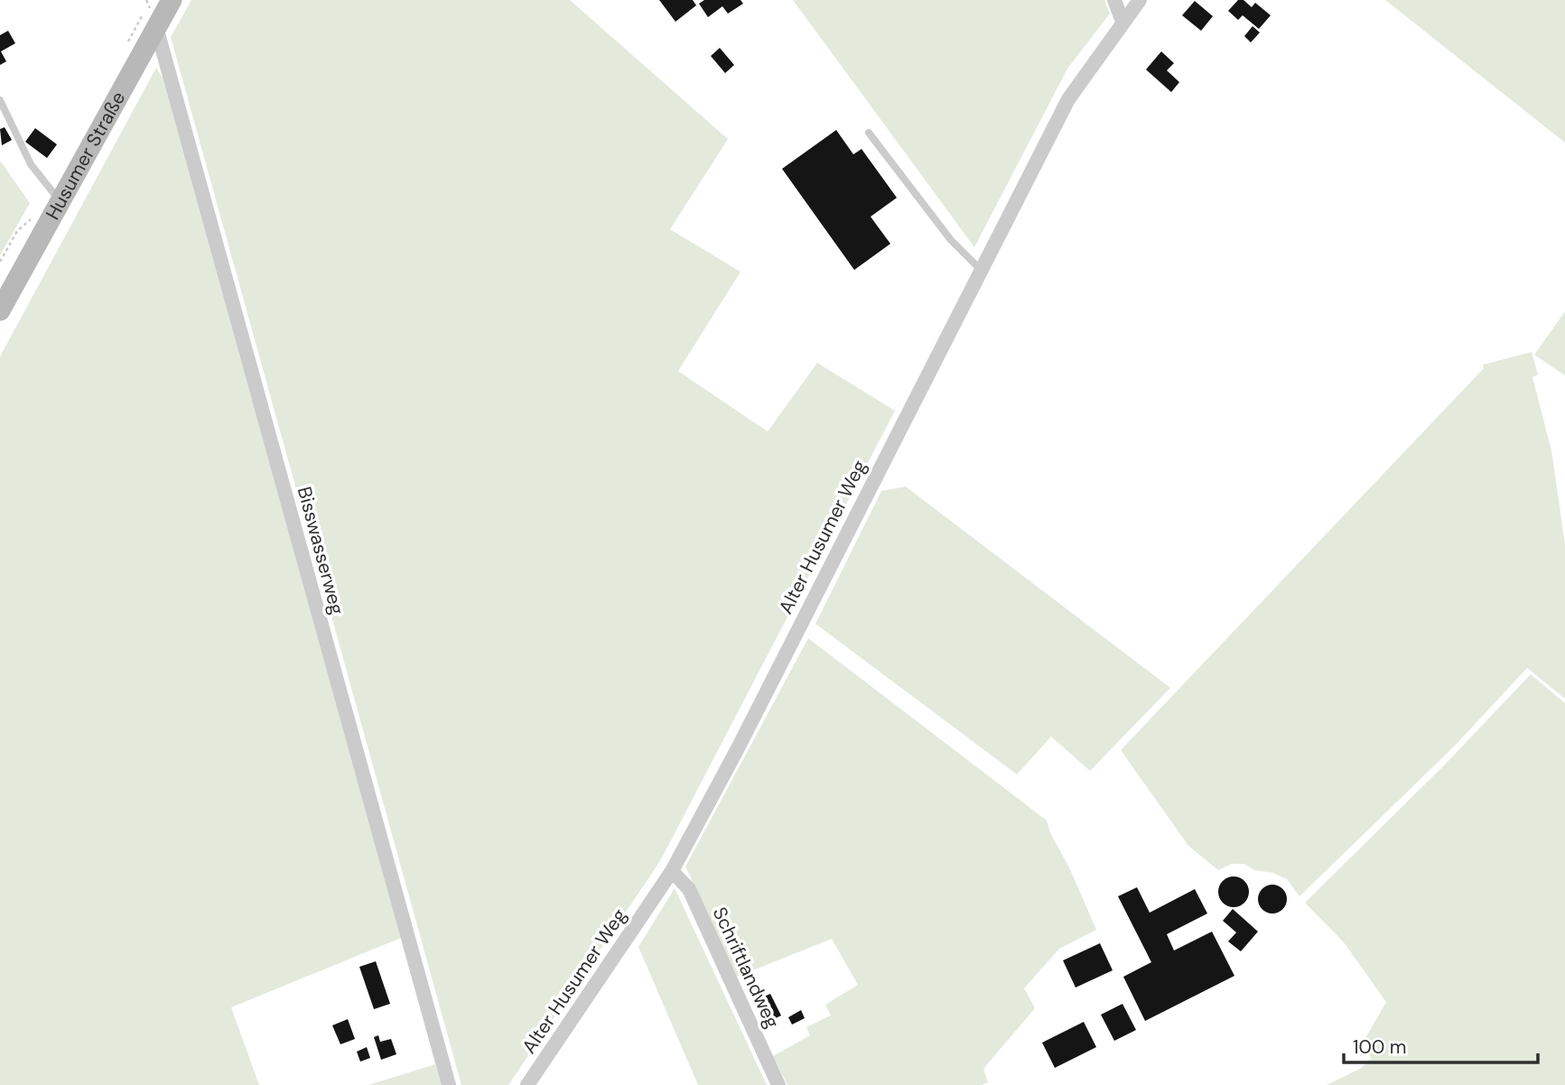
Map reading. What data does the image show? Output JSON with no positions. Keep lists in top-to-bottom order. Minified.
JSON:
{"streets":{"main road":["Husumer Straße"],"street":["Alter Husumer Weg","Bisswasserweg","Schriftlandweg"]},"crossings":[["Husumer Straße","Bisswasserweg"],["Alter Husumer Weg","Schriftlandweg"]],"scale_bar":"100 m"}
